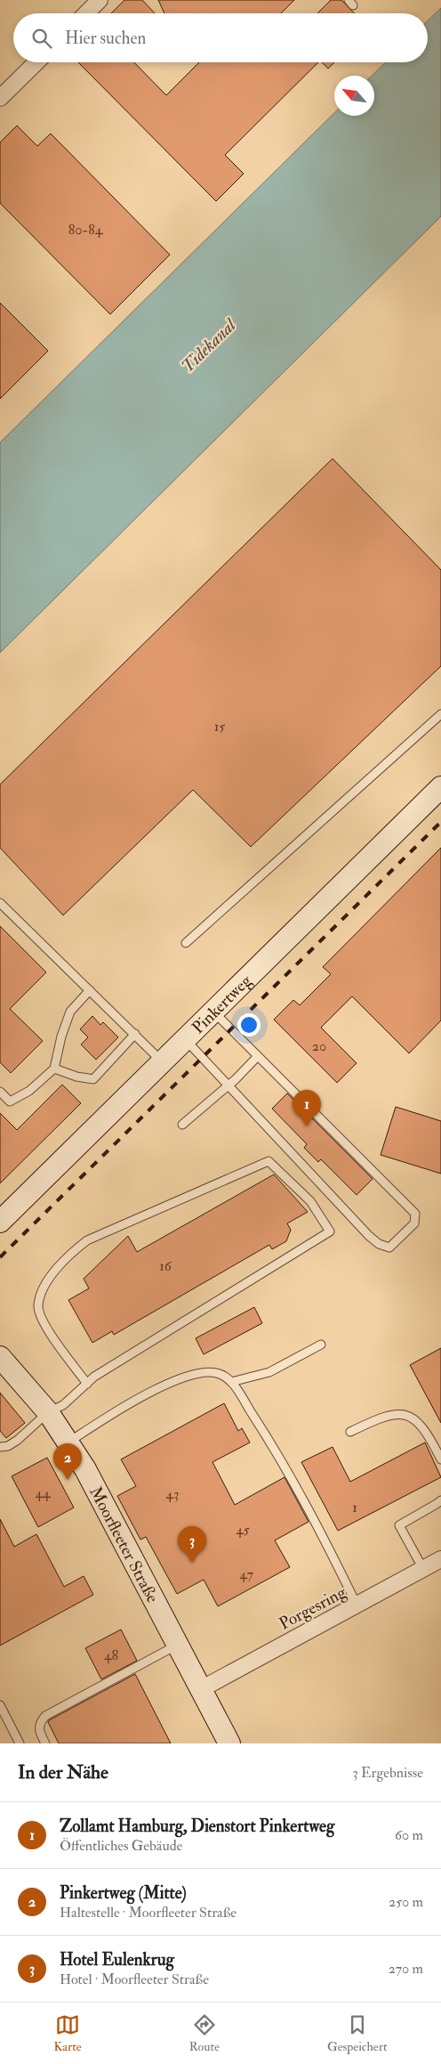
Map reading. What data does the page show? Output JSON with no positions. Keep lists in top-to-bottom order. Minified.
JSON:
{"streets":{"street":["Pinkertweg","Moorfleeter Straße","Porgesring"]},"crossings":[["Moorfleeter Straße","Porgesring"]],"water":["Tidekanal"],"house_numbers":["80-84","15","20","16","44","43","1","45","47","48"],"north":"top left","page":{"search":"Hier suchen","pins":["1","2","3"],"heading":["In der Nähe","3 Ergebnisse"],"list":[{"mark":"1","name":"Zollamt Hamburg, Dienstort Pinkertweg","note":"Öffentliches Gebäude","value":"60 m"},{"mark":"2","name":"Pinkertweg (Mitte)","note":"Haltestelle · Moorfleeter Straße","value":"250 m"},{"mark":"3","name":"Hotel Eulenkrug","note":"Hotel · Moorfleeter Straße","value":"270 m"}],"nav":["Karte","Route","Gespeichert"]}}
